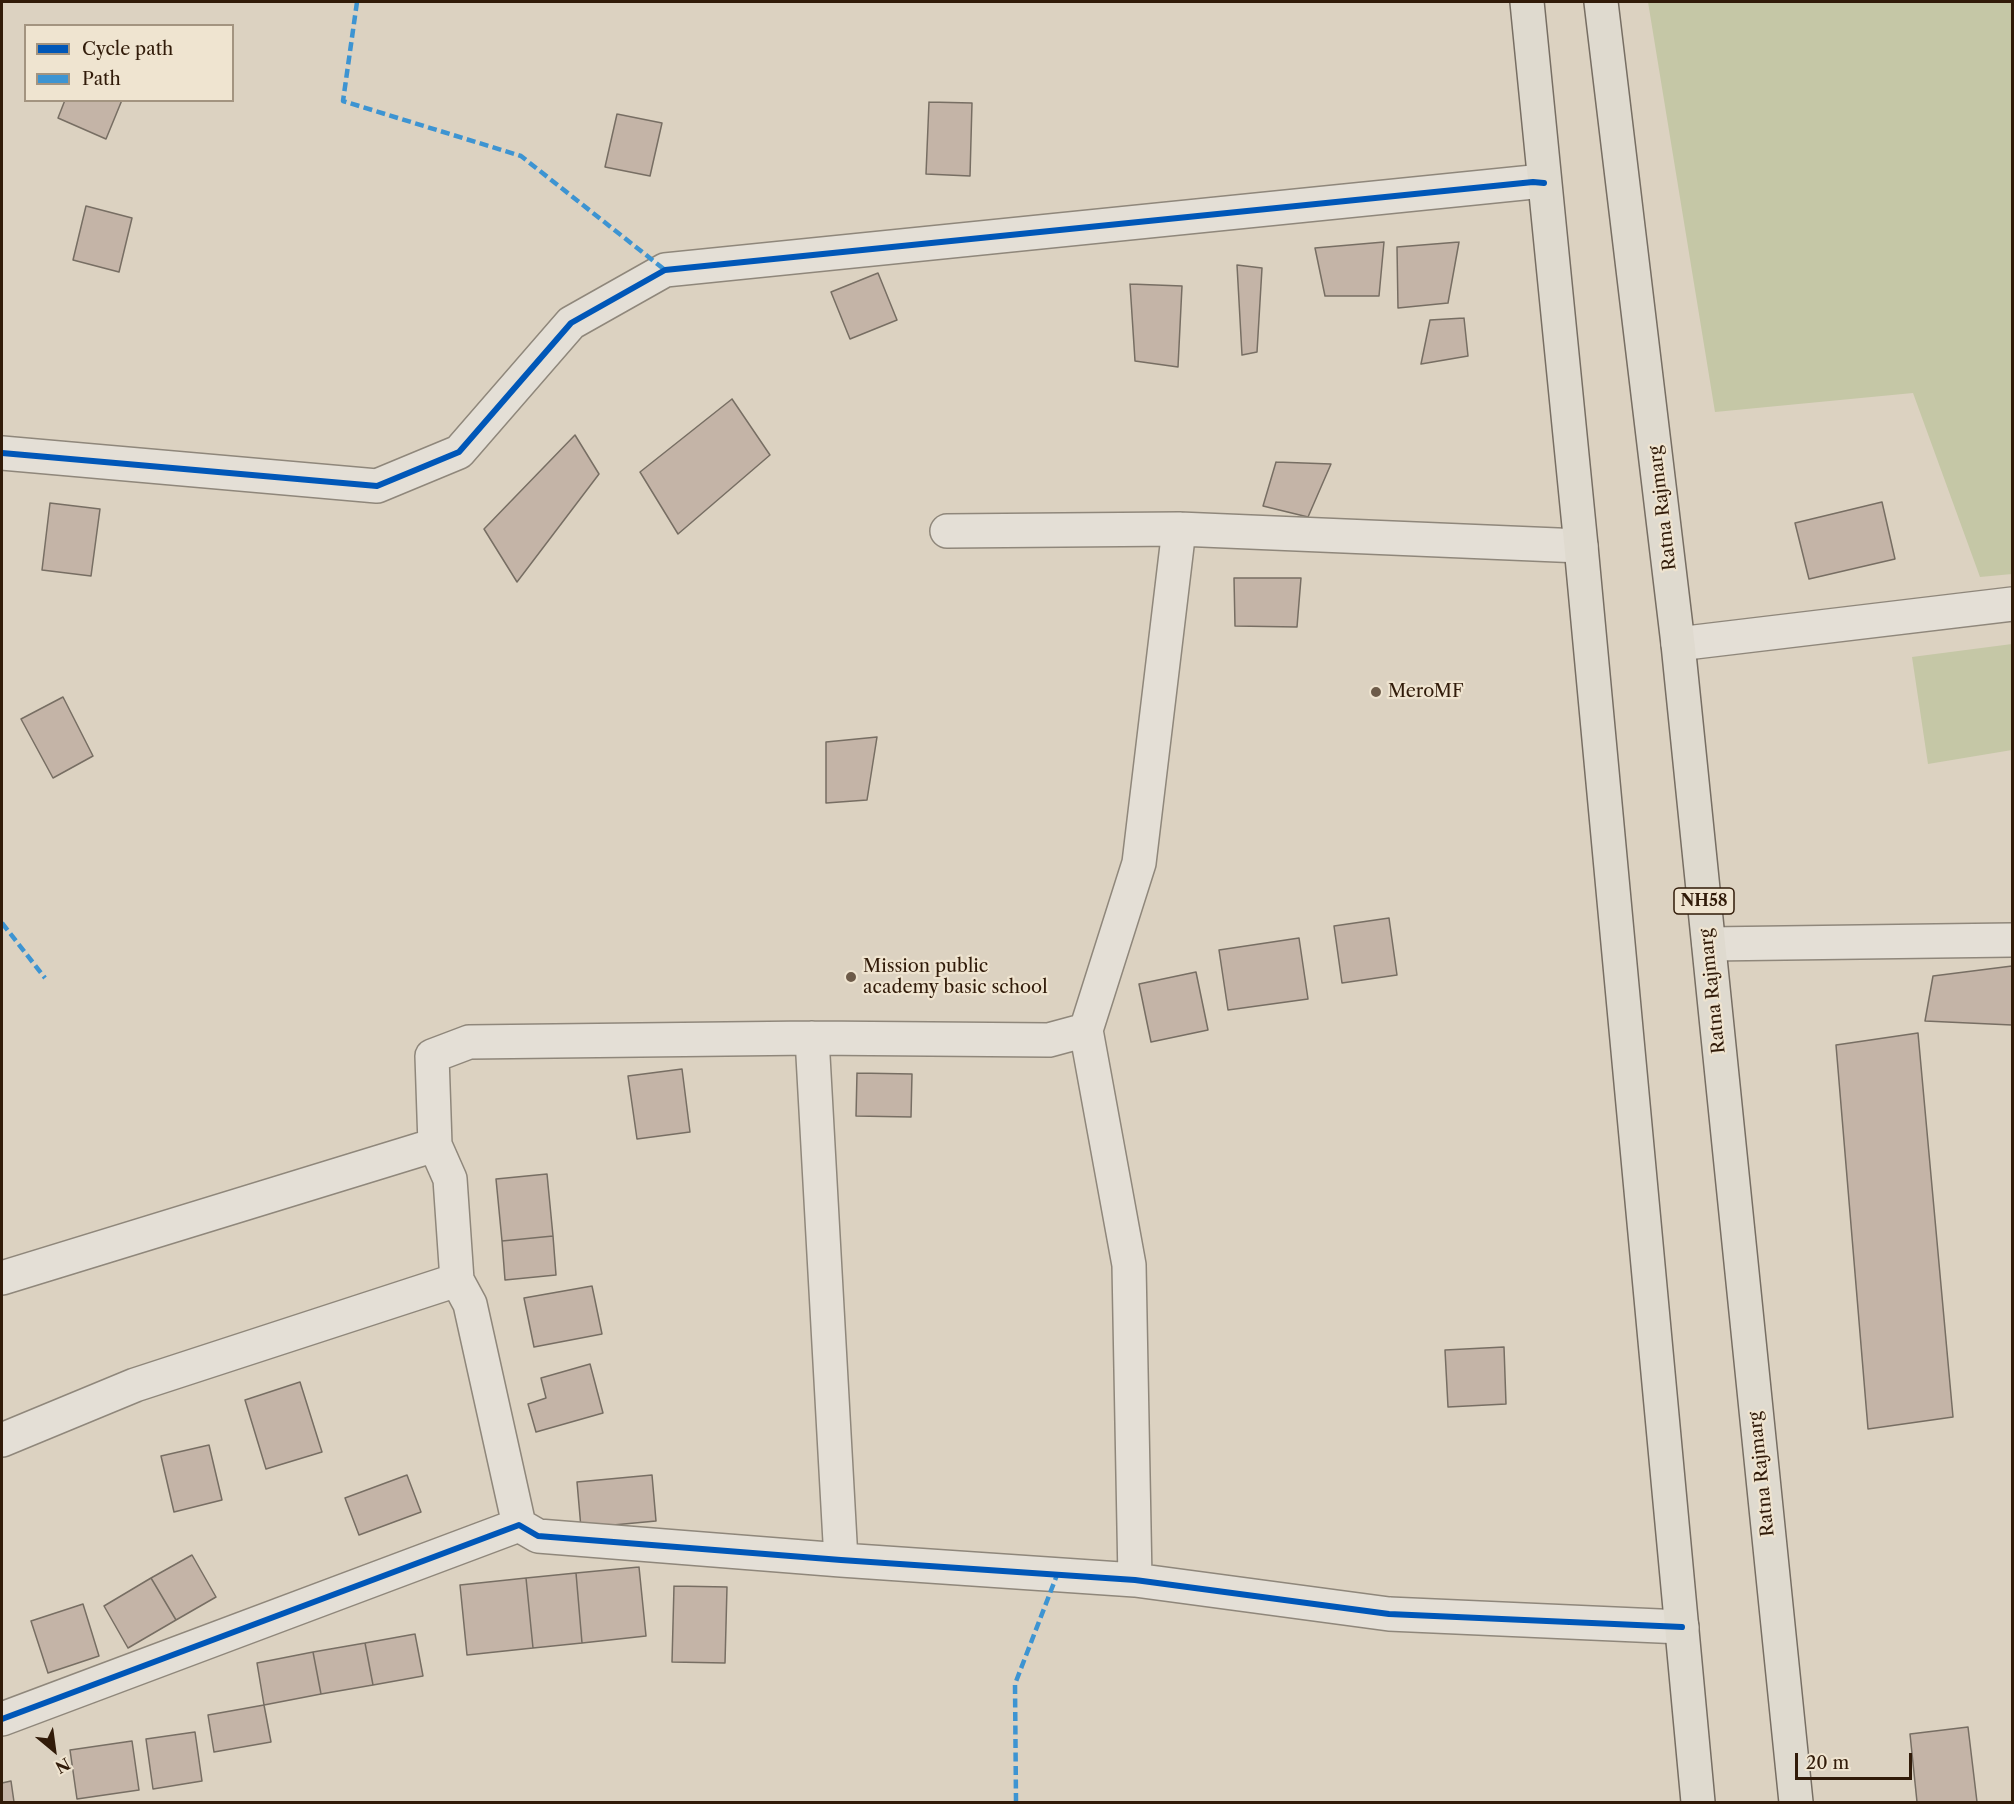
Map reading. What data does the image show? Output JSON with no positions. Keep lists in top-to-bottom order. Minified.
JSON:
{"streets":{"highway":["Ratna Rajmarg","NH58"]},"places":["MeroMF","Mission public academy basic school"],"legend":["Cycle path","Path"],"scale_bar":"20 m","north":"bottom right"}
